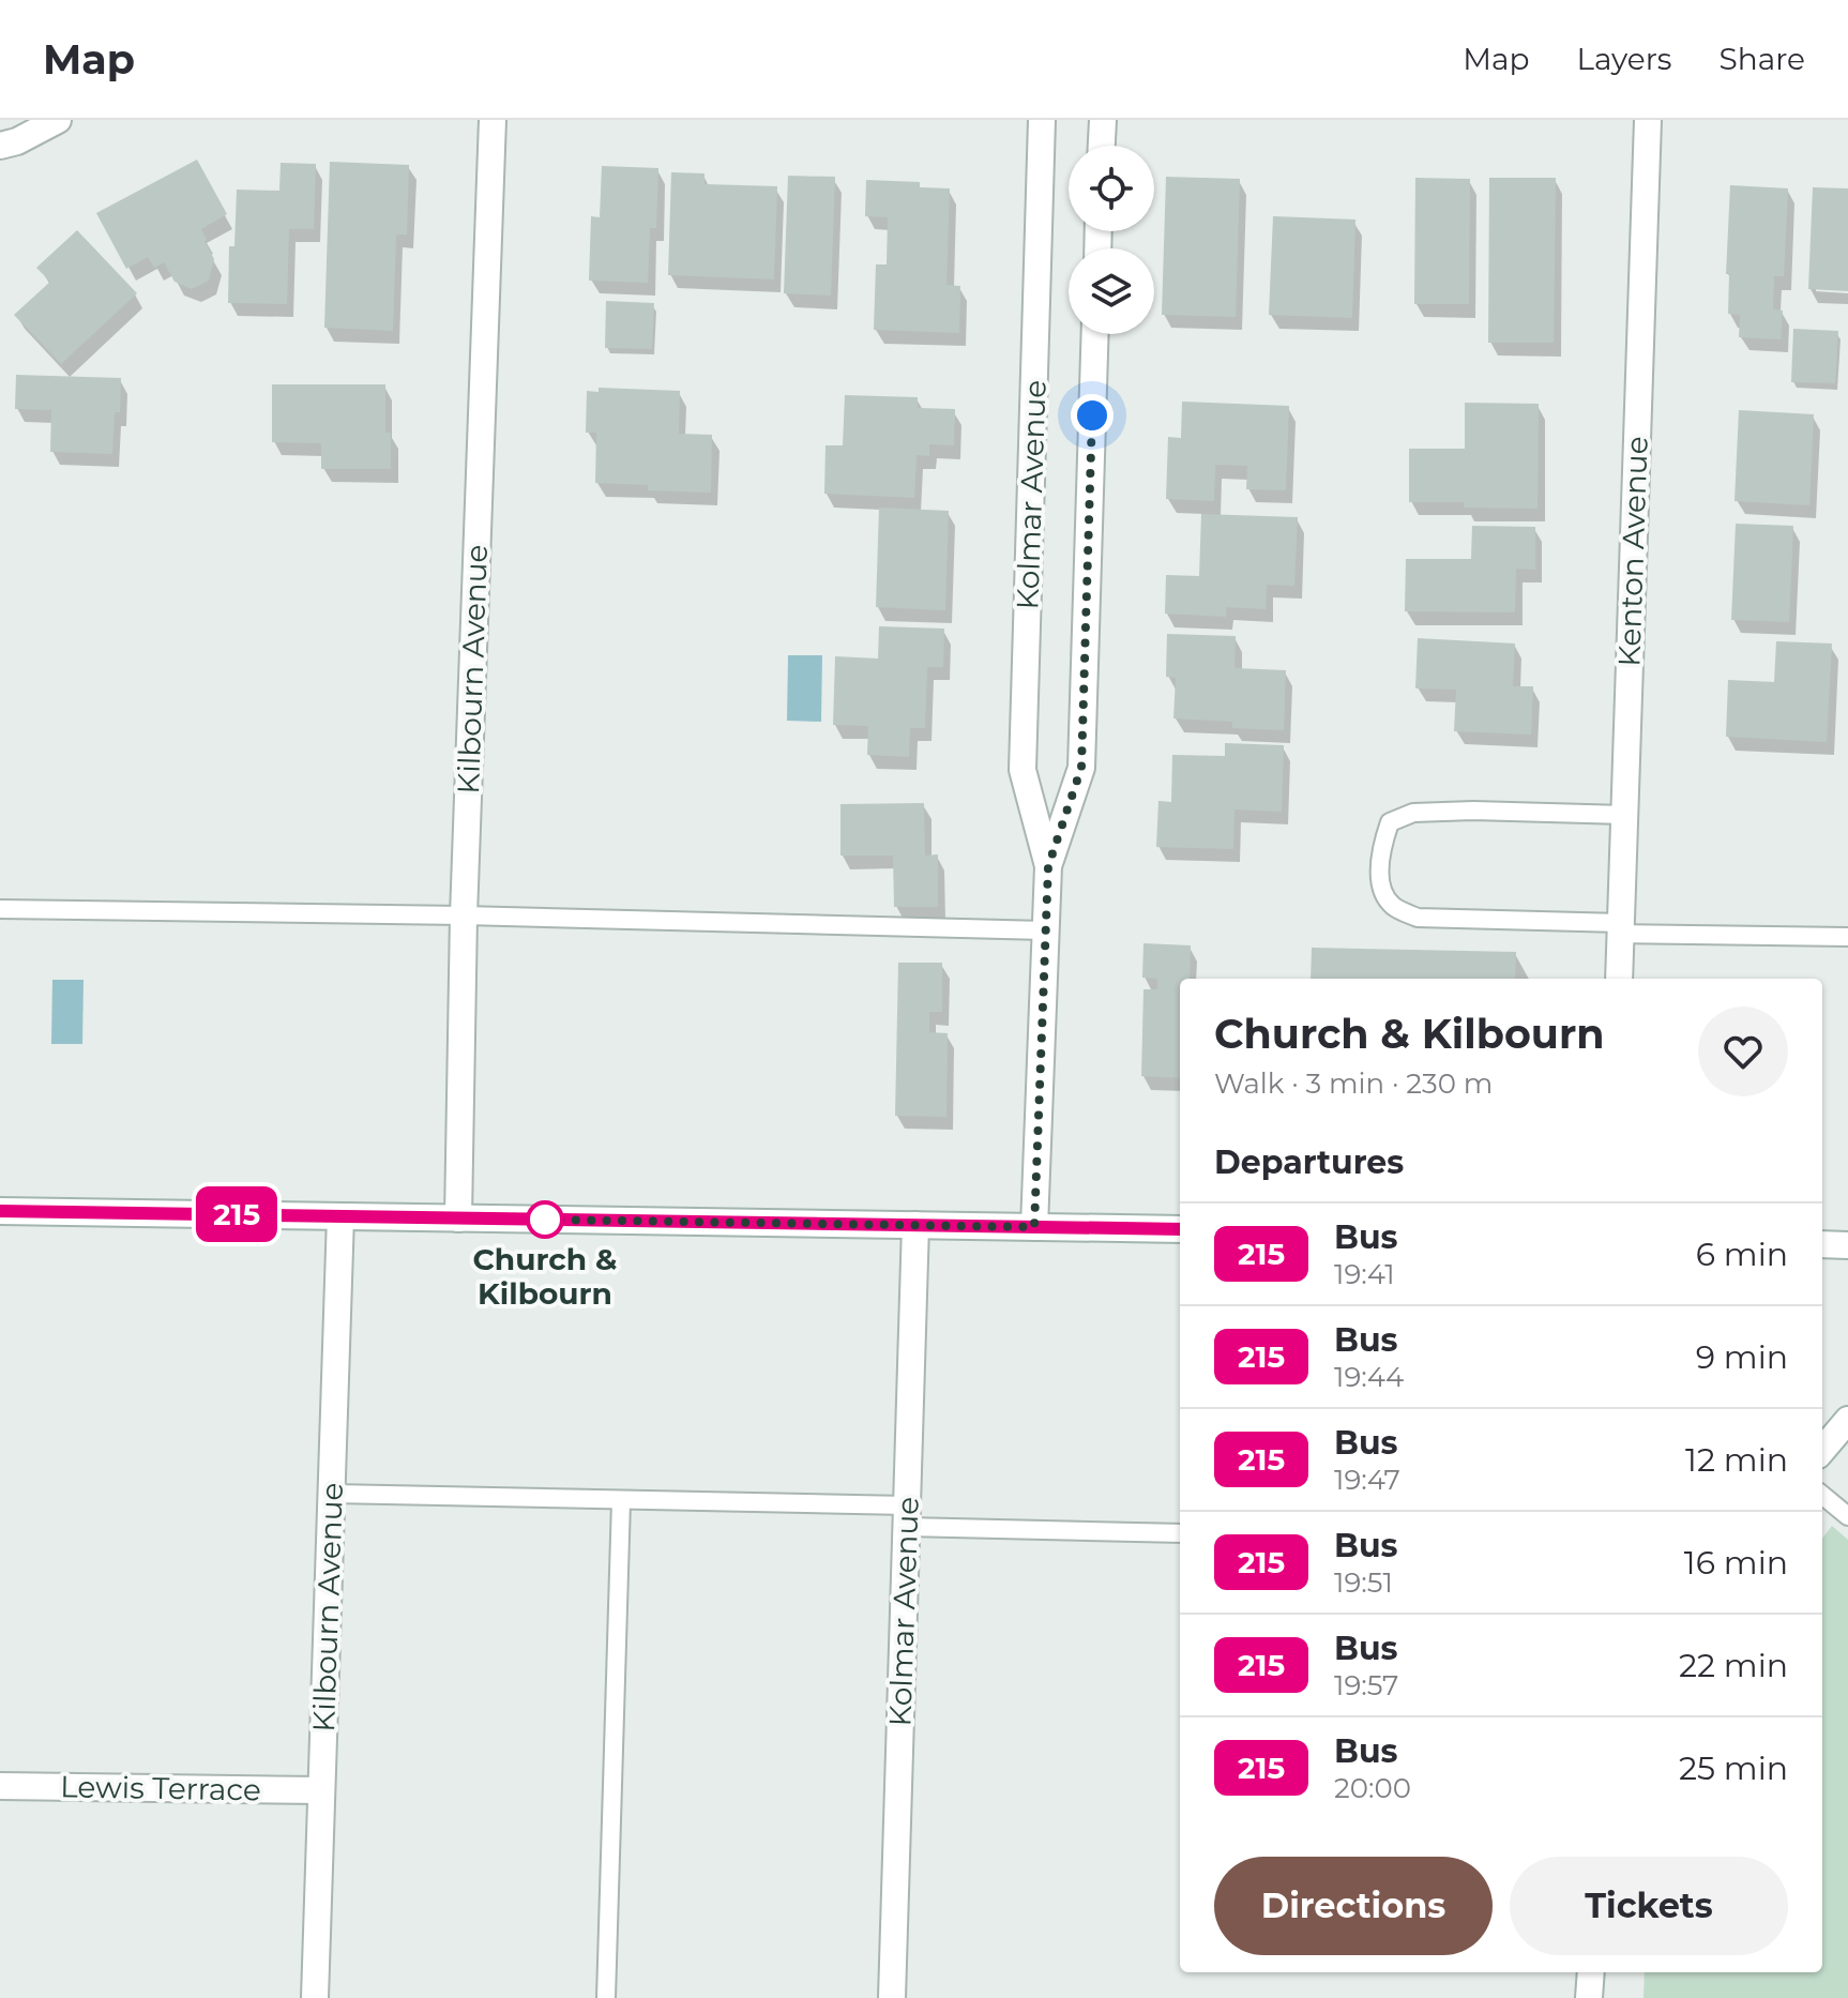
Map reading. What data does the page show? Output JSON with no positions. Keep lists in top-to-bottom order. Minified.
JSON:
{"streets":{"street":["Kolmar Avenue","Kenton Avenue","Kilbourn Avenue","Lewis Terrace"]},"crossings":[["Kilbourn Avenue","Lewis Terrace"]],"places":["Church & Kilbourn"],"lines":["bus line 215"],"page":{"header":"Map","nav":["Map","Layers","Share"],"on_map":"215","heading":[["Church & Kilbourn","Walk · 3 min · 230 m"],"Departures"],"list":[{"mark":"215","name":"Bus","note":"19:41","value":"6 min"},{"mark":"215","name":"Bus","note":"19:44","value":"9 min"},{"mark":"215","name":"Bus","note":"19:47","value":"12 min"},{"mark":"215","name":"Bus","note":"19:51","value":"16 min"},{"mark":"215","name":"Bus","note":"19:57","value":"22 min"},{"mark":"215","name":"Bus","note":"20:00","value":"25 min"}],"buttons":["Directions","Tickets"]}}
